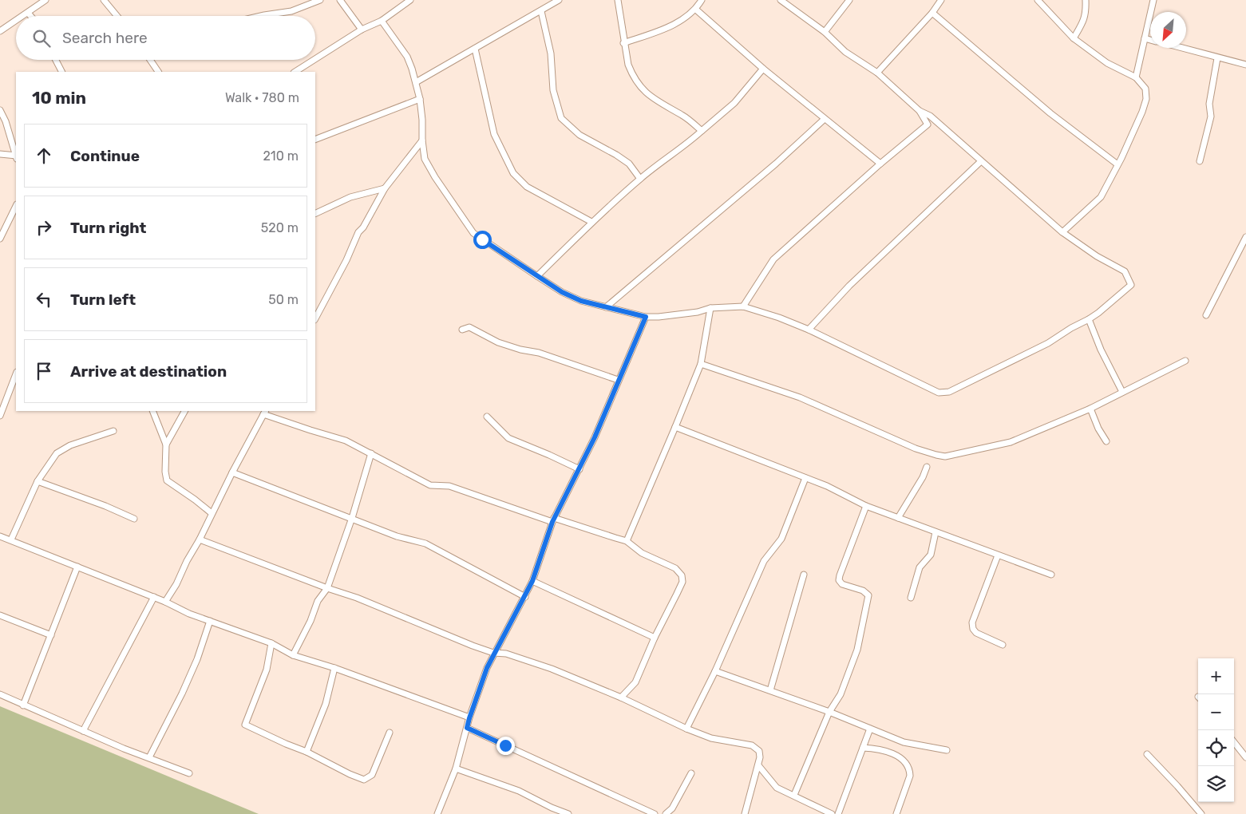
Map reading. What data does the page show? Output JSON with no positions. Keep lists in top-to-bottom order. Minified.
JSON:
{"north":"bottom left","page":{"search":"Search here","heading":["10 min","Walk · 780 m"],"list":[["Continue","210 m"],["Turn right","520 m"],["Turn left","50 m"],"Arrive at destination"],"map_buttons":["+","−"]}}
